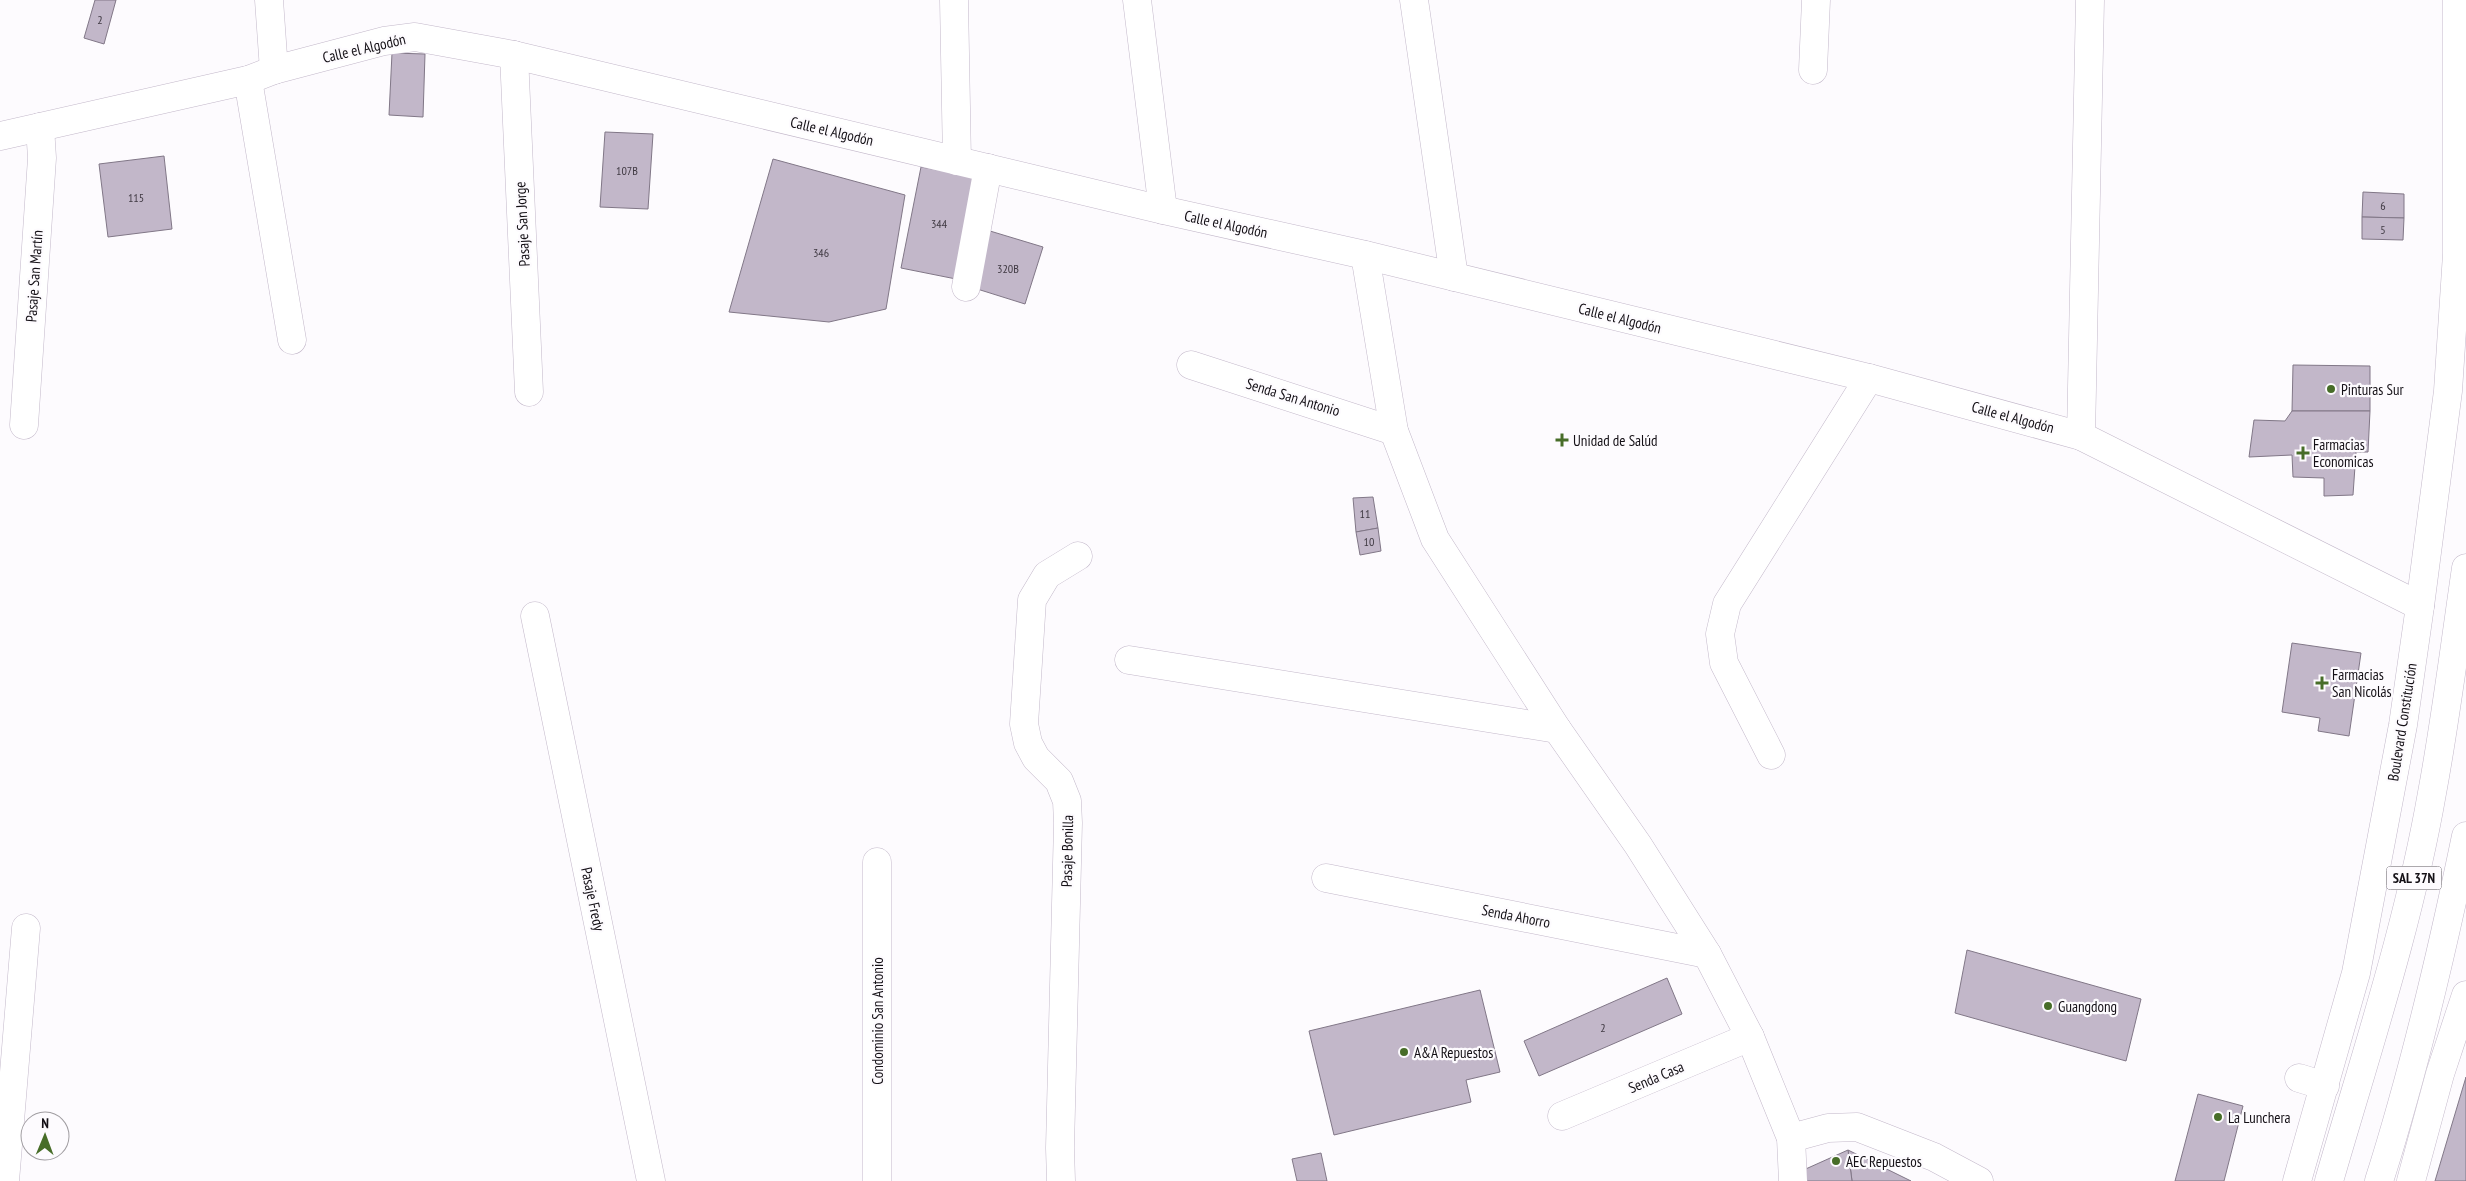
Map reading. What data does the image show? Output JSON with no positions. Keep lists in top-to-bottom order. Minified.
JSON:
{"streets":{"main road":["Calle el Algodón","Pasaje San Jorge","Pasaje San Martín","Senda San Antonio","Boulevard Constitución","Pasaje Bonilla","SAL 37N","Pasaje Fredy","Senda Ahorro","Condominio San Antonio","Senda Casa"]},"crossings":[["Calle el Algodón","Pasaje San Jorge"],["Calle el Algodón","Pasaje San Martín"],["Calle el Algodón","Boulevard Constitución"]],"places":{"other":["Pinturas Sur","Guangdong","A&A Repuestos","La Lunchera","AEC Repuestos"],"health":["Unidad de Salúd","Farmacias Economicas","Farmacias San Nicolás"]},"house_numbers":["2","107B","115","6","344","5","346","320B","11","10","2"],"north":"top"}
